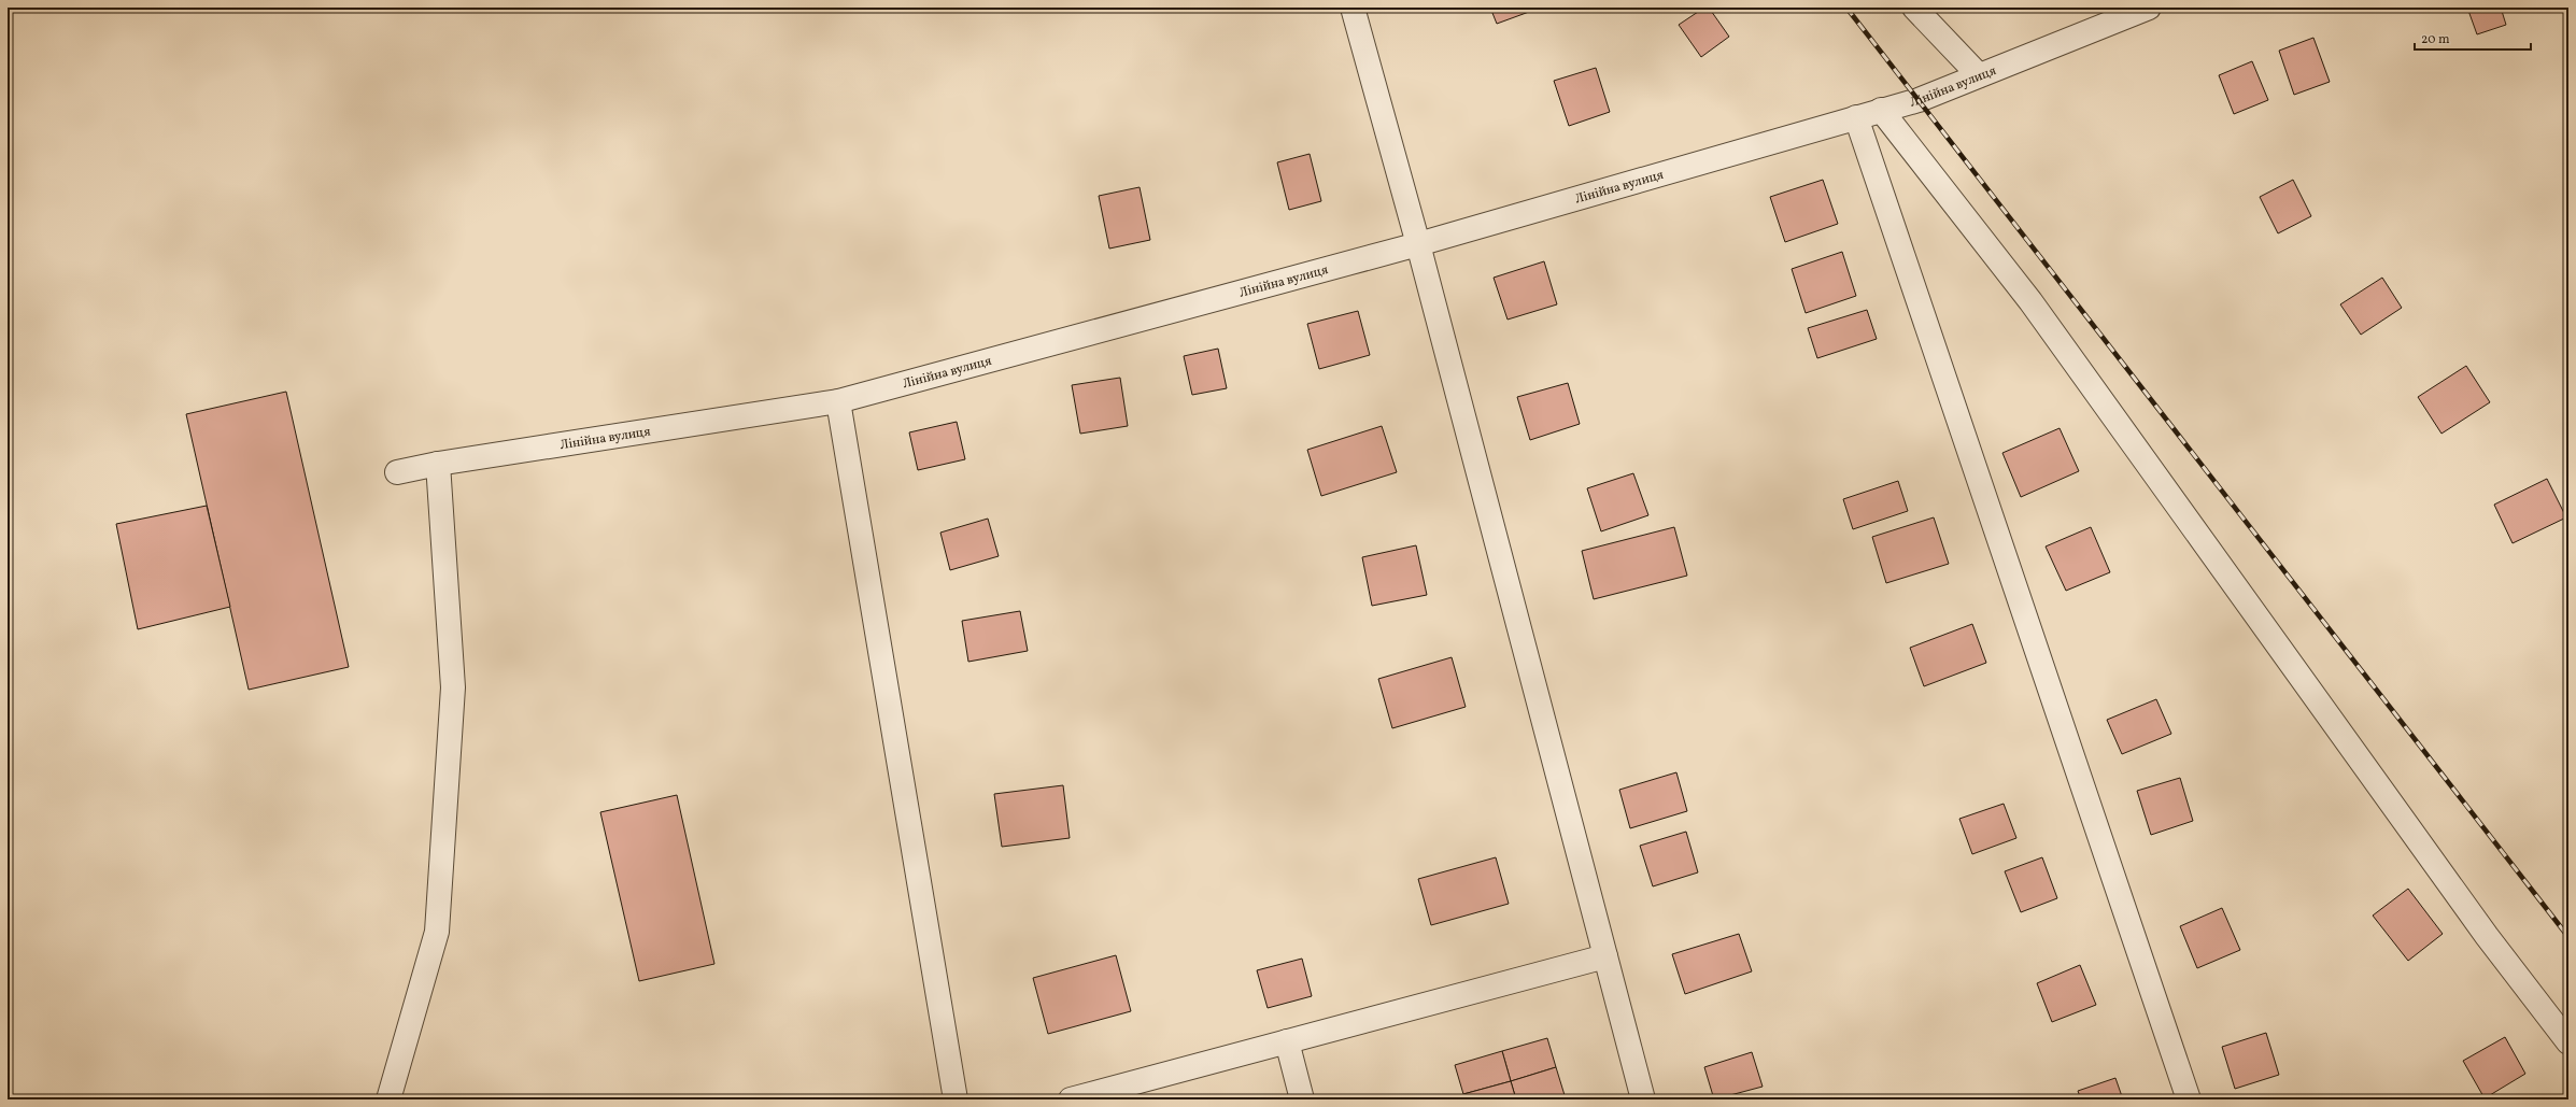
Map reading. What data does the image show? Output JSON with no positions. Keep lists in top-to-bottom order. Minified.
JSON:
{"streets":{"street":["Лінійна вулиця"]},"scale_bar":"20 m"}
